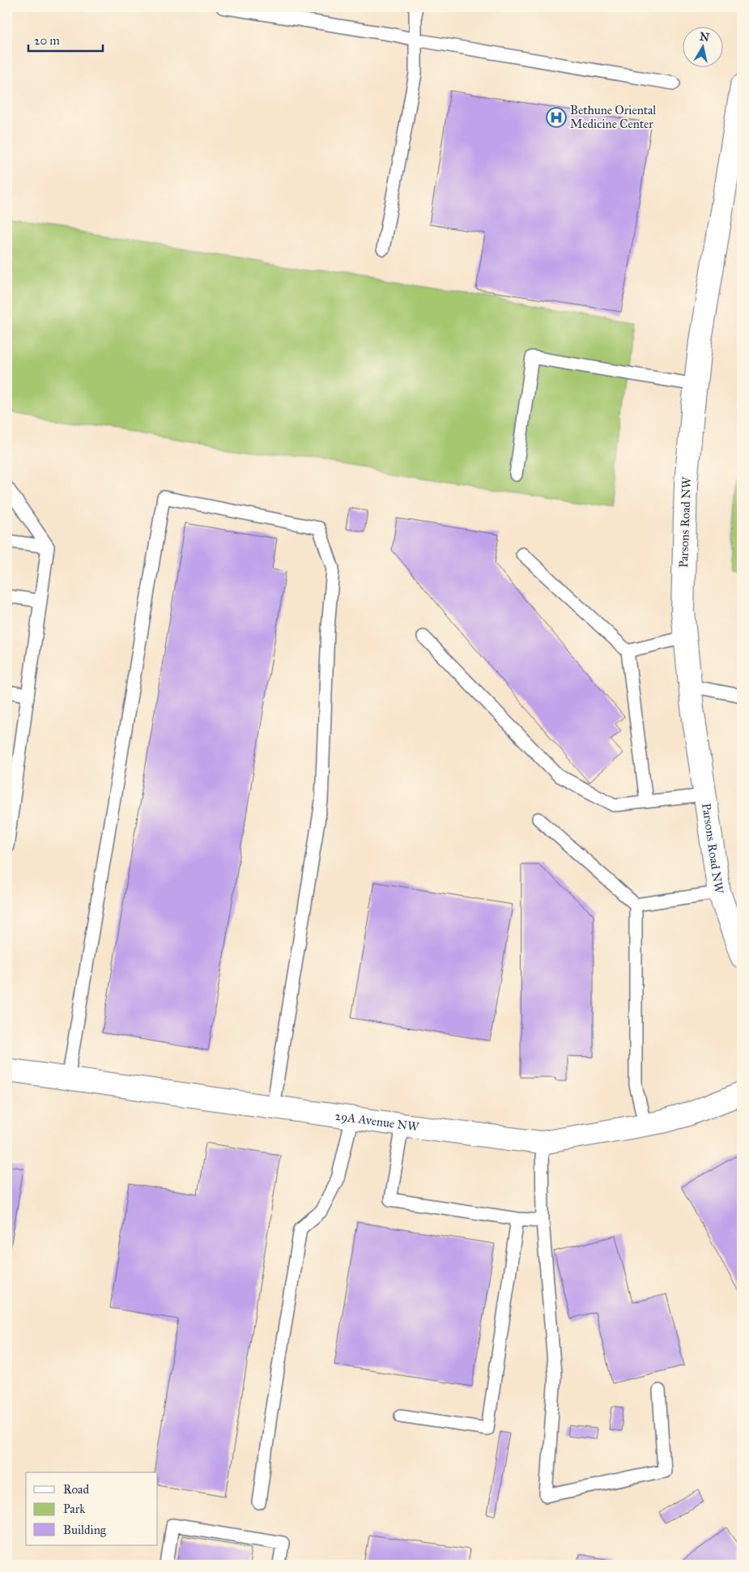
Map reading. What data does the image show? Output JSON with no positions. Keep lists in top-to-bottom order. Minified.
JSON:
{"streets":{"main road":["Parsons Road NW","29A Avenue NW"]},"places":{"hospital":["Bethune Oriental Medicine Center"]},"legend":["Road","Park","Building"],"scale_bar":"20 m","north":"top"}
